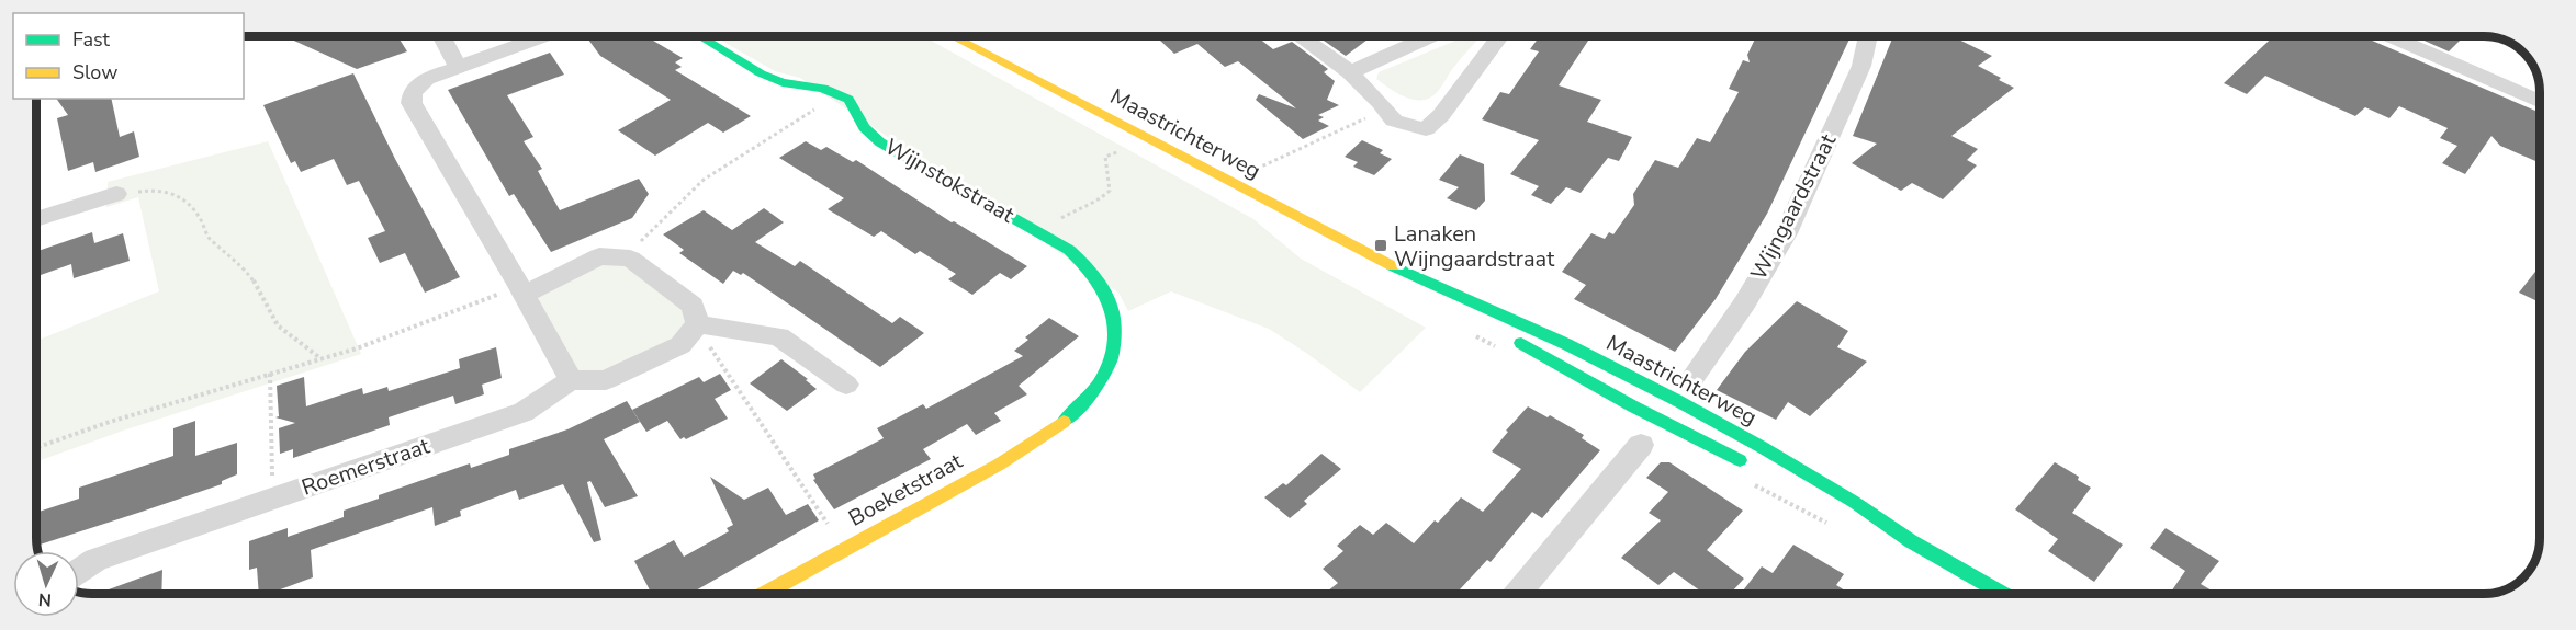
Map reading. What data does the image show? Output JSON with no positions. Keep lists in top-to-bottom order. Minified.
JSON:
{"streets":{"main road":["Maastrichterweg","Wijnstokstraat","Boeketstraat"],"street":["Wijngaardstraat","Roemerstraat"]},"crossings":[["Wijnstokstraat","Boeketstraat"]],"places":{"transit":["Lanaken Wijngaardstraat"]},"legend":["Fast","Slow"],"north":"bottom"}
